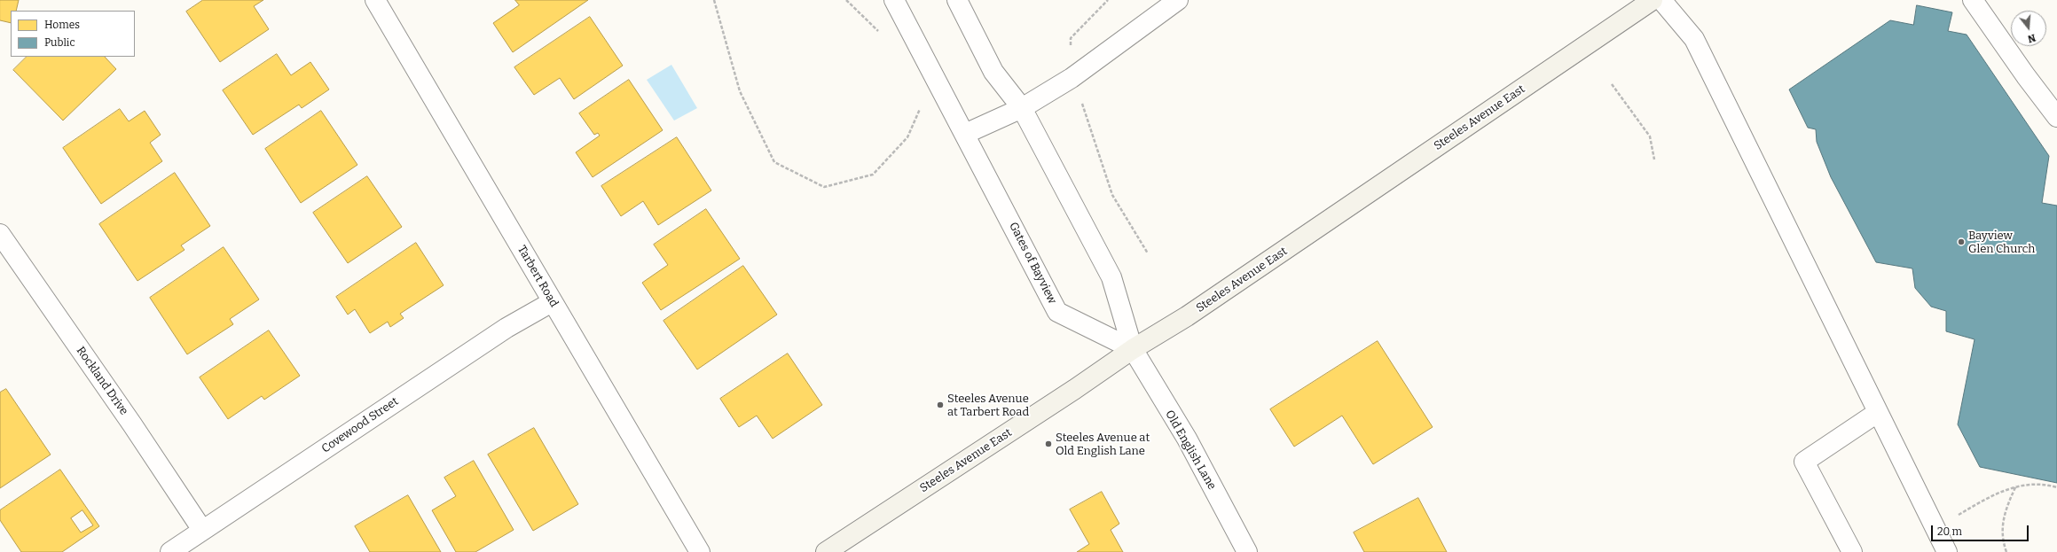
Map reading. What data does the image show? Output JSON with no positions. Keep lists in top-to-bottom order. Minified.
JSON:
{"streets":{"main road":["Steeles Avenue East"],"street":["Gates of Bayview","Tarbert Road","Rockland Drive","Covewood Street","Old English Lane"]},"crossings":[["Steeles Avenue East","Gates of Bayview"],["Steeles Avenue East","Old English Lane"],["Gates of Bayview","Old English Lane"],["Tarbert Road","Covewood Street"],["Rockland Drive","Covewood Street"]],"places":["Bayview Glen Church","Steeles Avenue at Tarbert Road","Steeles Avenue at Old English Lane"],"legend":["Homes","Public"],"scale_bar":"20 m","north":"bottom"}
